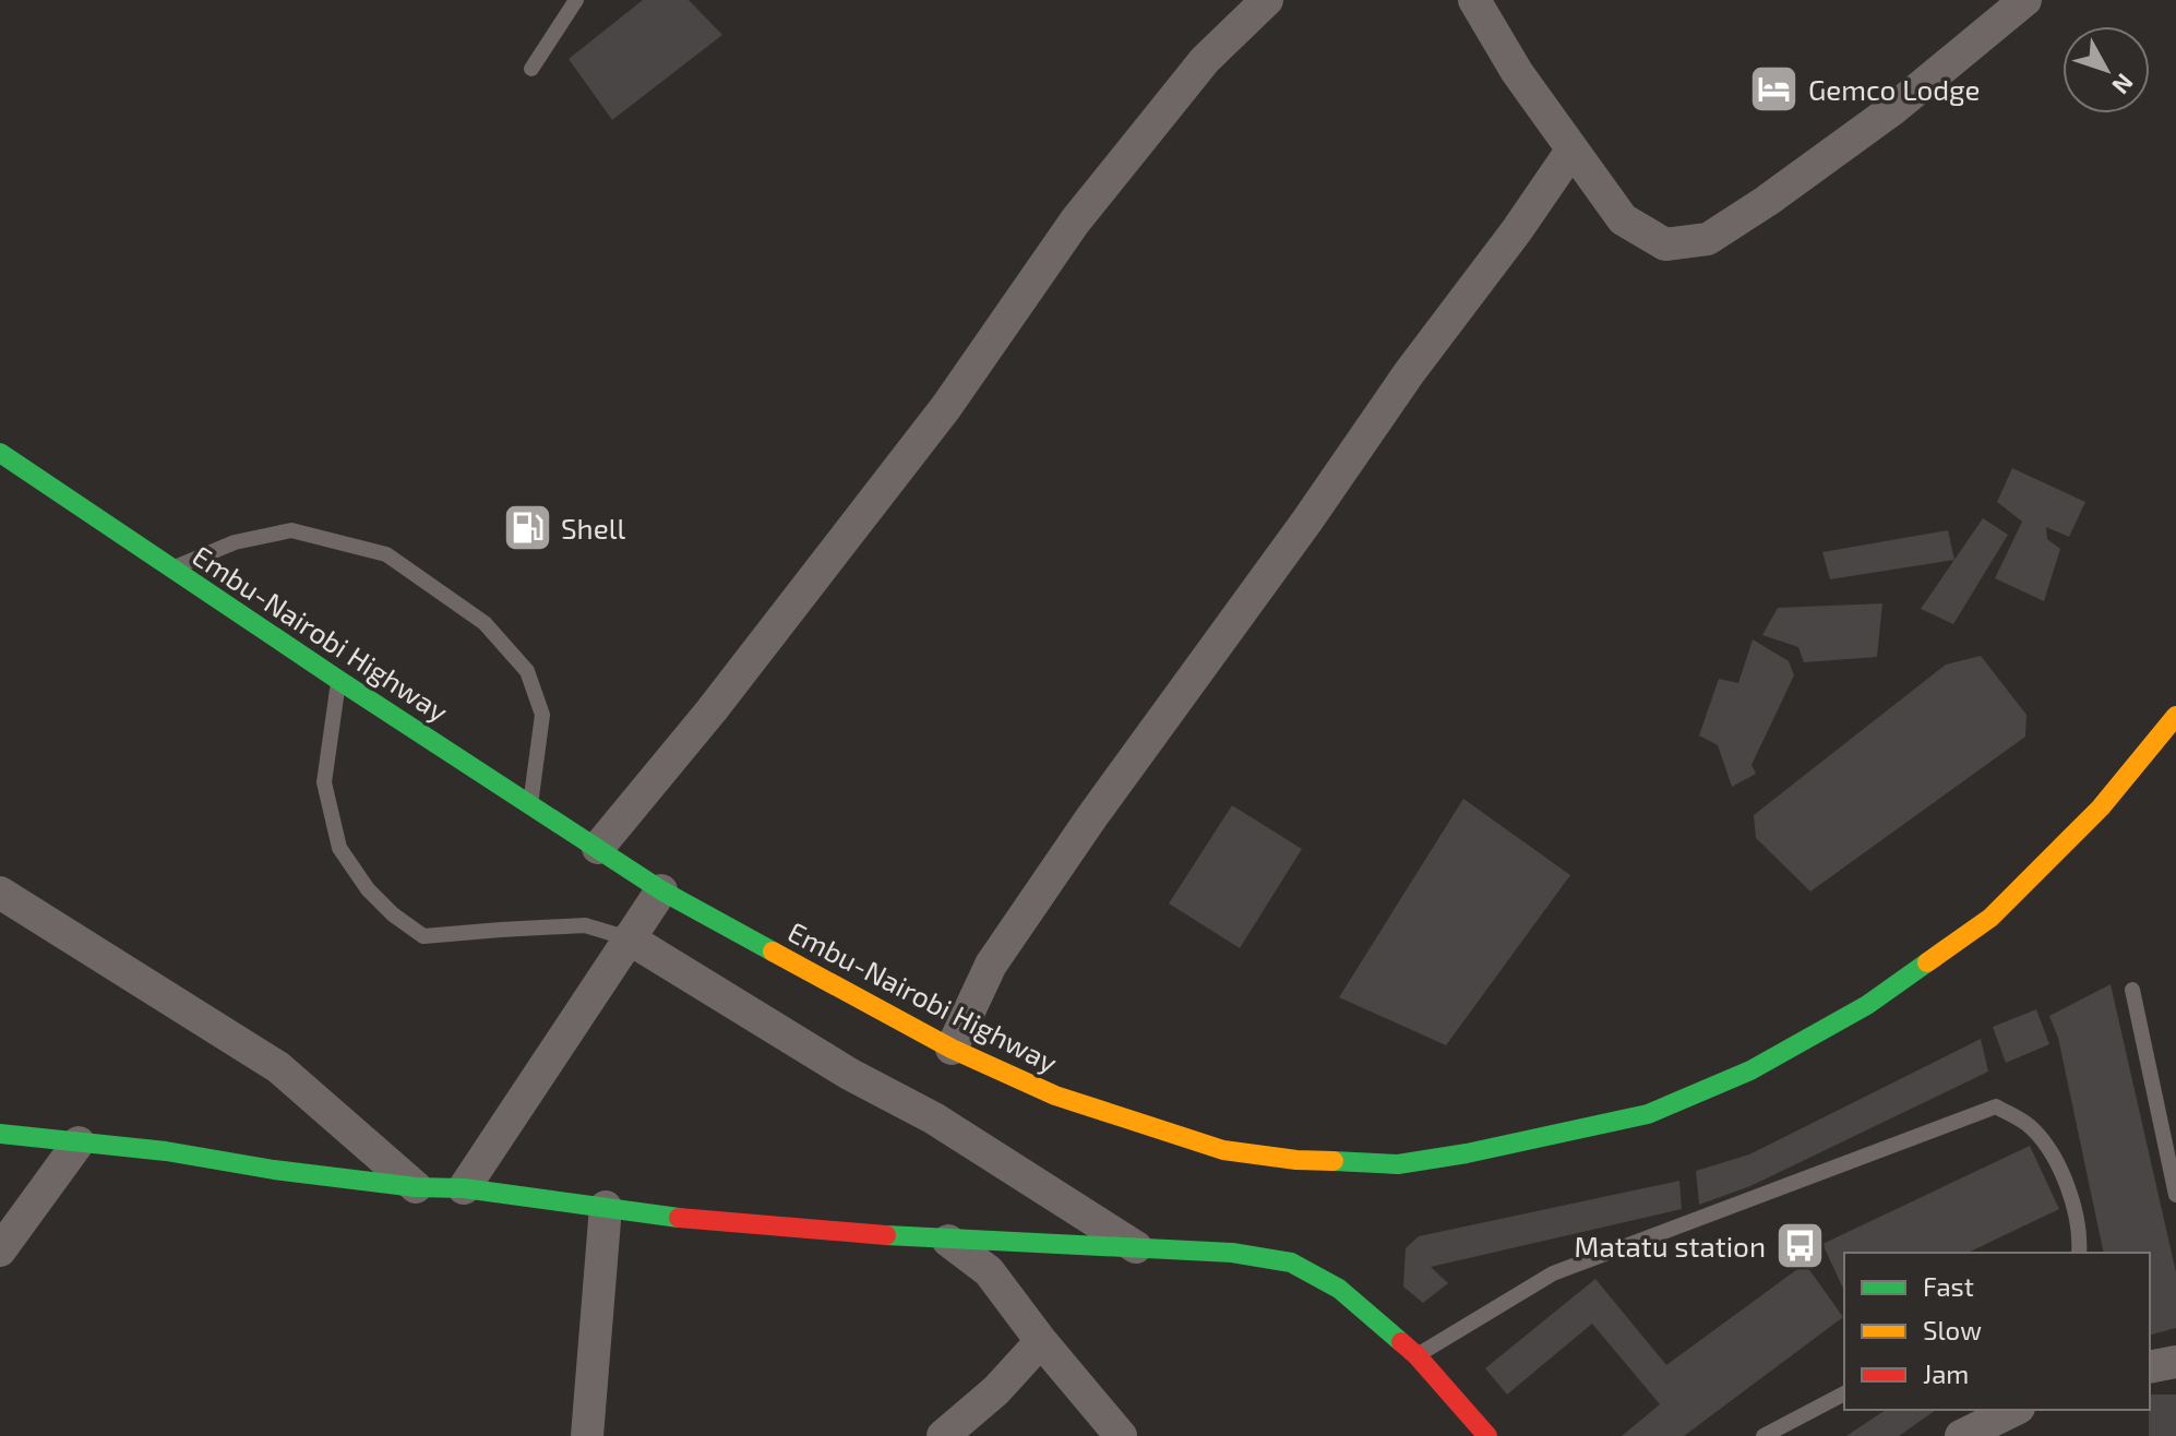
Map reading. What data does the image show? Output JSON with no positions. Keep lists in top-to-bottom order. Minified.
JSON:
{"streets":{"main road":["Embu-Nairobi Highway"]},"places":{"hotel":["Gemco Lodge"],"fuel station":["Shell"],"bus stop":["Matatu station"]},"legend":["Fast","Slow","Jam"],"north":"bottom right"}
